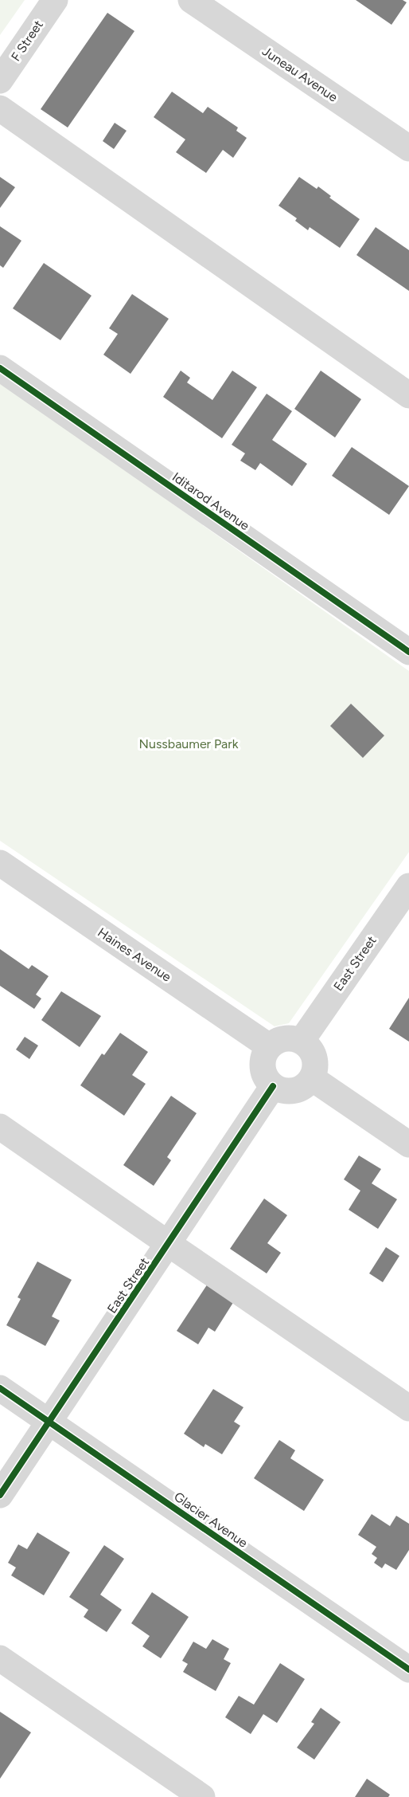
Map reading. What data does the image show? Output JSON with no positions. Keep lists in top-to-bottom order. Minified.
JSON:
{"streets":{"street":["F Street","Juneau Avenue","Iditarod Avenue","Haines Avenue","East Street","Glacier Avenue"]},"crossings":[["Haines Avenue","East Street"],["East Street","Glacier Avenue"]],"parks":["Nussbaumer Park"]}
